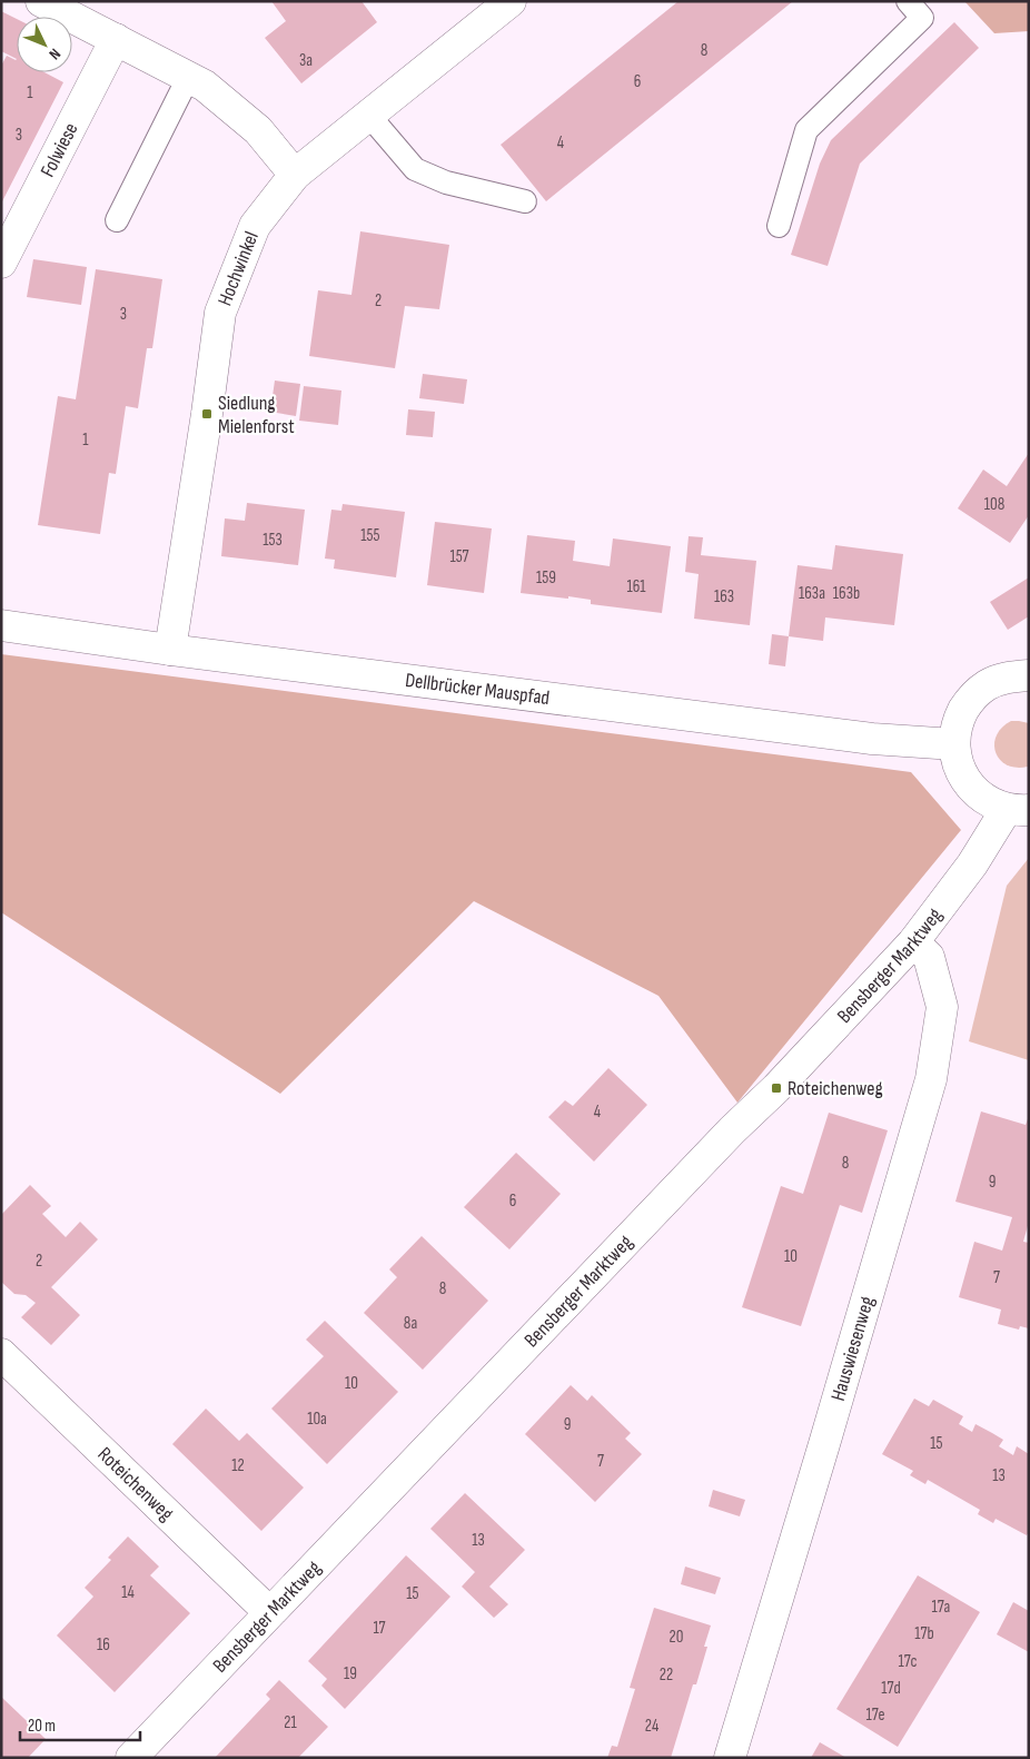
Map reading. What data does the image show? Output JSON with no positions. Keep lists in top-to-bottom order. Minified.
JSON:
{"streets":{"street":["Folwiese","Hochwinkel","Dellbrücker Mauspfad","Bensberger Marktweg","Hauswiesenweg","Roteichenweg"]},"crossings":[["Hochwinkel","Dellbrücker Mauspfad"],["Bensberger Marktweg","Hauswiesenweg"],["Bensberger Marktweg","Roteichenweg"]],"places":{"transit":["Siedlung Mielenforst","Roteichenweg"]},"house_numbers":["8","3a","6","1","3","4","2","3","1","108","155","153","157","159","161","163a","163b","163","4","8","9","6","10","2","7","8","8a","10","10a","9","15","7","12","13","13","14","15","17a","17","17b","20","16","17c","19","22","17d","17e","21","24"],"scale_bar":"20 m","north":"bottom right"}
